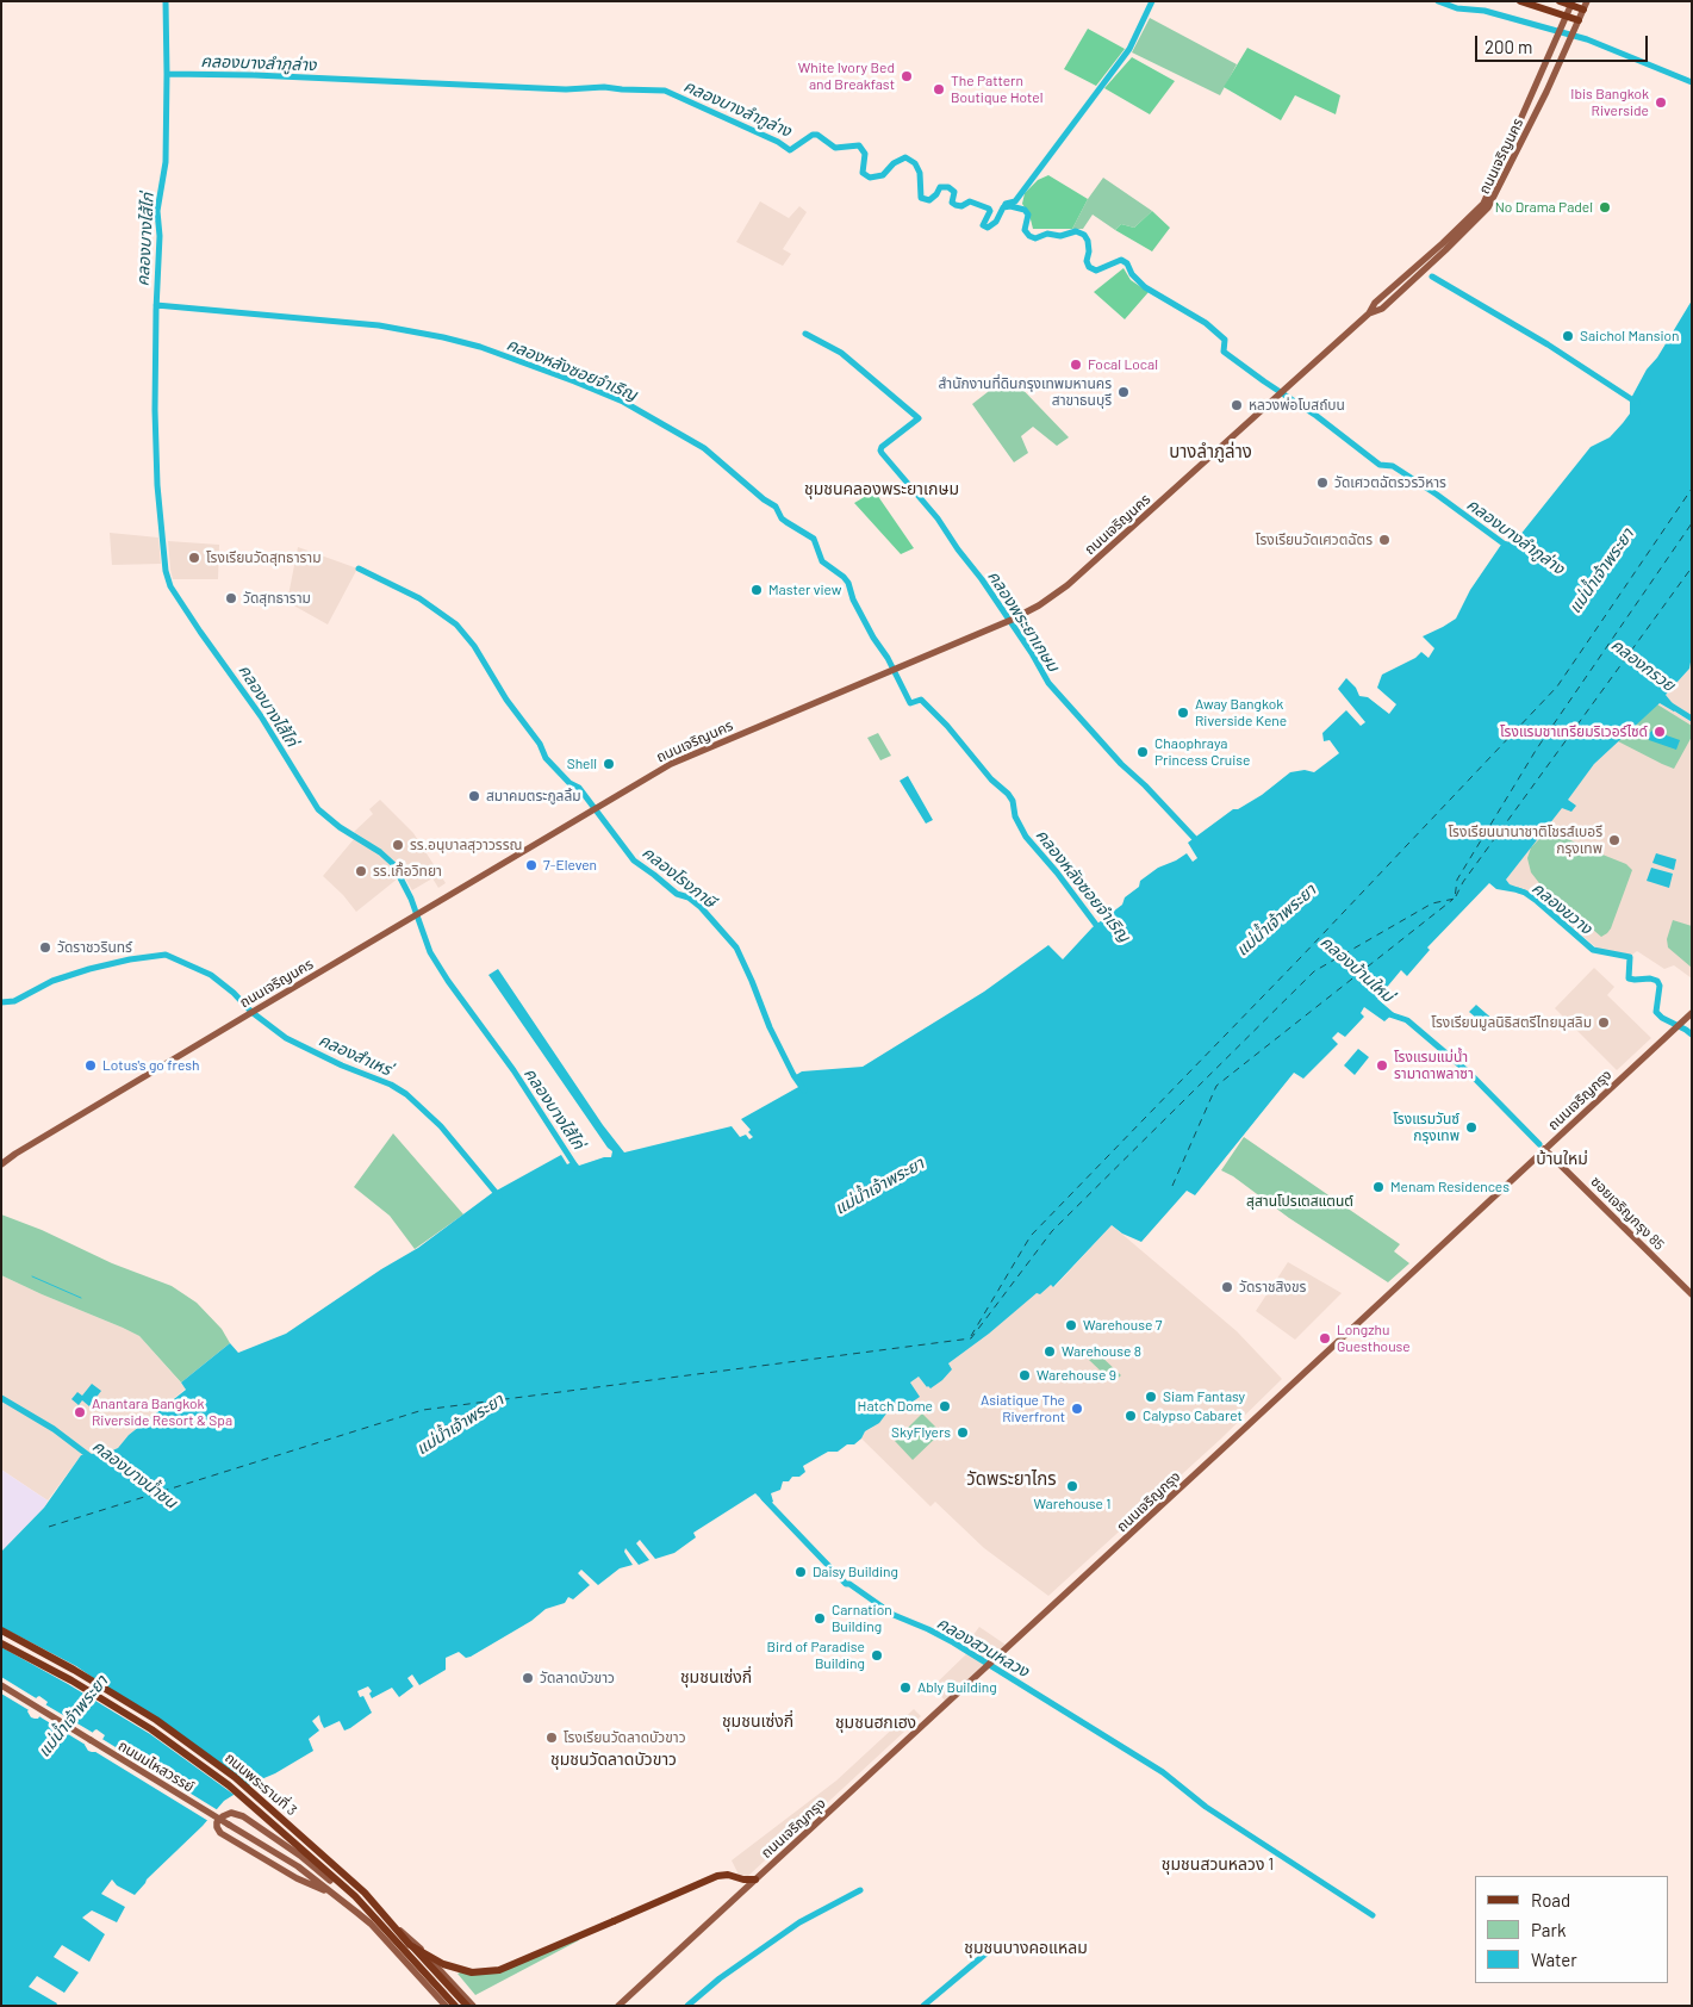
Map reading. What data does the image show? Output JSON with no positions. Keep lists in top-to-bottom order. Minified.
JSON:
{"streets":{"main road":["ถนนเจริญนคร","ถนนเจริญกรุง","ซอยเจริญกรุง 85","ถนนมไหสวรรย์","ถนนพระรามที่ 3"]},"crossings":[["ถนนเจริญกรุง","ซอยเจริญกรุง 85"]],"districts":["บางลำภูล่าง","ชุมชนคลองพระยาเกษม","บ้านใหม่","วัดพระยาไกร","ชุมชนเซ่งกี่","ชุมชนเซ่งกี่","ชุมชนฮกเฮง","ชุมชนวัดลาดบัวขาว","ชุมชนสวนหลวง 1","ชุมชนบางคอแหลม"],"water":["คลองบางลำภูล่าง","คลองบางไส้ไก่","คลองหลังซอยจำเริญ","แม่น้ำเจ้าพระยา","คลองพระยาเกษม","คลองกรวย","คลองโรงภาษี","คลองขวาง","คลองบ้านใหม่","คลองสำเหร่","คลองบางน้ำชน","คลองสวนหลวง"],"parks":["สุสานโปรเตสแตนต์"],"places":["White Ivory Bed and Breakfast","The Pattern Boutique Hotel","Ibis Bangkok Riverside","No Drama Padel","Saichol Mansion","Focal Local","สํานักงานที่ดินกรุงเทพมหานคร สาขาธนบุรี","หลวงพ่อโบสถ์บน","วัดเศวตฉัตรวรวิหาร","โรงเรียนวัดเศวตฉัตร","โรงเรียนวัดสุทธาราม","Master view","วัดสุทธาราม","Away Bangkok Riverside Kene","โรงแรมชาเทรียมริเวอร์ไซด์","Chaophraya Princess Cruise","Shell","สมาคมตระกูลลิ้ม","โรงเรียนนานาชาติโชรส์เบอรี กรุงเทพ","รร.อนุบาลสุวาวรรณ","7-Eleven","รร.เกื้อวิทยา","วัดราชวรินทร์","โรงเรียนมูลนิธิสตรีไทยมุสลิม","Lotus's go fresh","โรงแรมแม่น้ำ รามาดาพลาซา","โรงแรมวันซ์ กรุงเทพ","Menam Residences","วัดราชสิงขร","Warehouse 7","Longzhu Guesthouse","Warehouse 8","Warehouse 9","Siam Fantasy","Hatch Dome","Asiatique The Riverfront","Anantara Bangkok Riverside Resort & Spa","Calypso Cabaret","SkyFlyers","Warehouse 1","Daisy Building","Carnation Building","Bird of Paradise Building","วัดลาดบัวขาว","Ably Building","โรงเรียนวัดลาดบัวขาว"],"legend":["Road","Park","Water"],"scale_bar":"200 m"}
